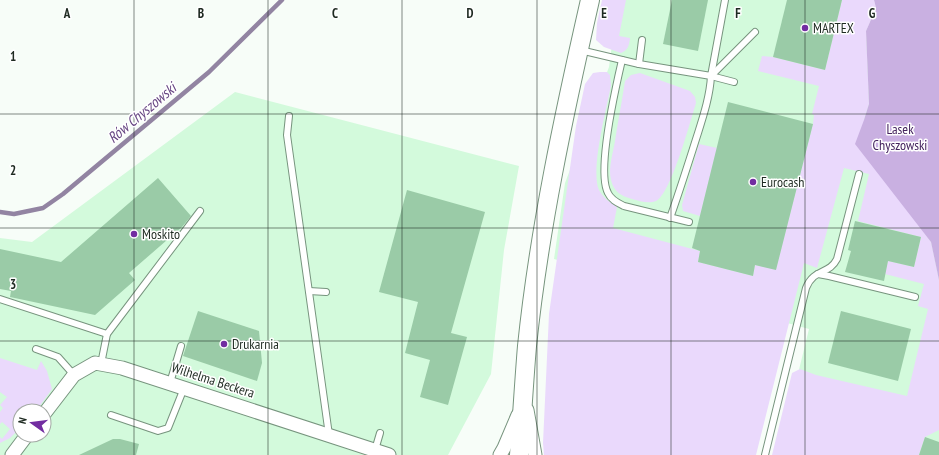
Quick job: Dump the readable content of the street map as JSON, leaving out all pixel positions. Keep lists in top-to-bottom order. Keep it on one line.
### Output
{"streets":{"street":["Wilhelma Beckera"]},"water":["Rów Chyszowski"],"parks":["Lasek Chyszowski"],"places":["MARTEX","Eurocash","Moskito","Drukarnia"],"north":"left","grid":{"columns":["A","B","C","D","E","F","G"],"rows":["1","2","3"]}}
